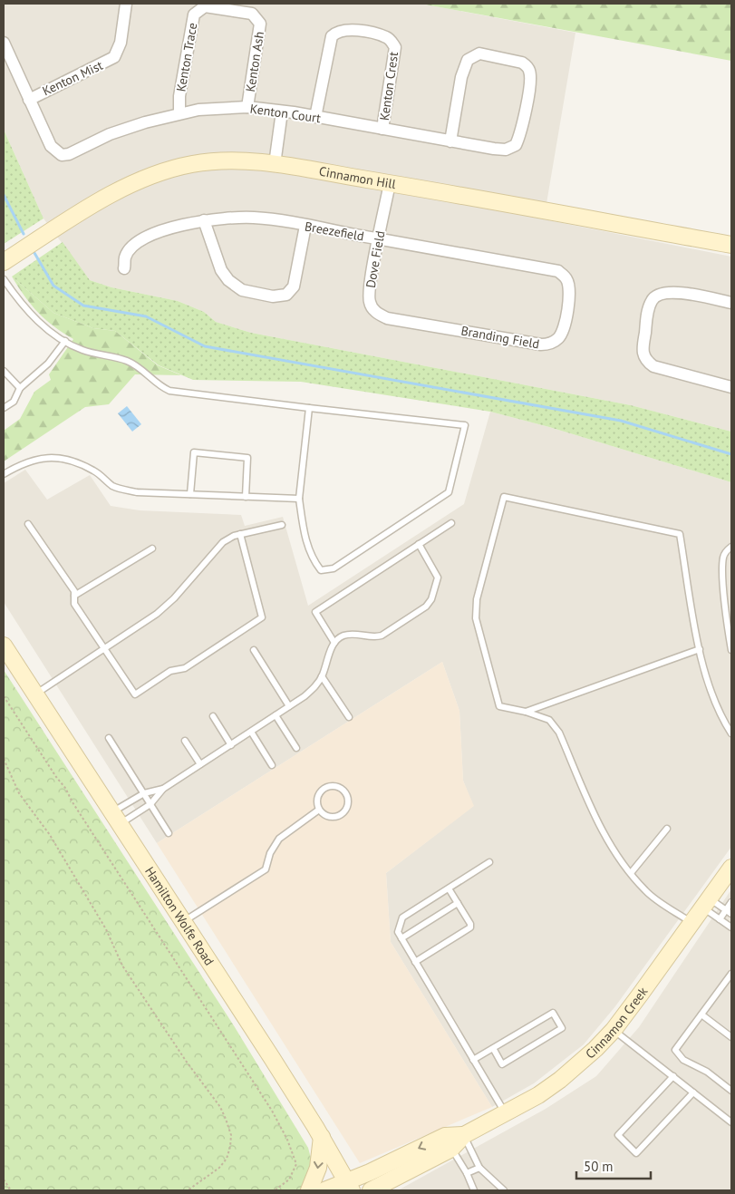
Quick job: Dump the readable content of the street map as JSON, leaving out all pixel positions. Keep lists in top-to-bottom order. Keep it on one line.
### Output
{"streets":{"street":["Kenton Trace","Kenton Ash","Kenton Mist","Kenton Crest","Kenton Court","Cinnamon Hill","Breezefield","Dove Field","Branding Field","Hamilton Wolfe Road","Cinnamon Creek"]},"crossings":[["Kenton Trace","Kenton Ash"],["Kenton Trace","Kenton Court"],["Kenton Ash","Kenton Court"],["Kenton Mist","Kenton Court"],["Kenton Crest","Kenton Court"],["Cinnamon Hill","Dove Field"],["Breezefield","Dove Field"],["Breezefield","Branding Field"],["Dove Field","Branding Field"],["Hamilton Wolfe Road","Cinnamon Creek"]],"scale_bar":"50 m"}
